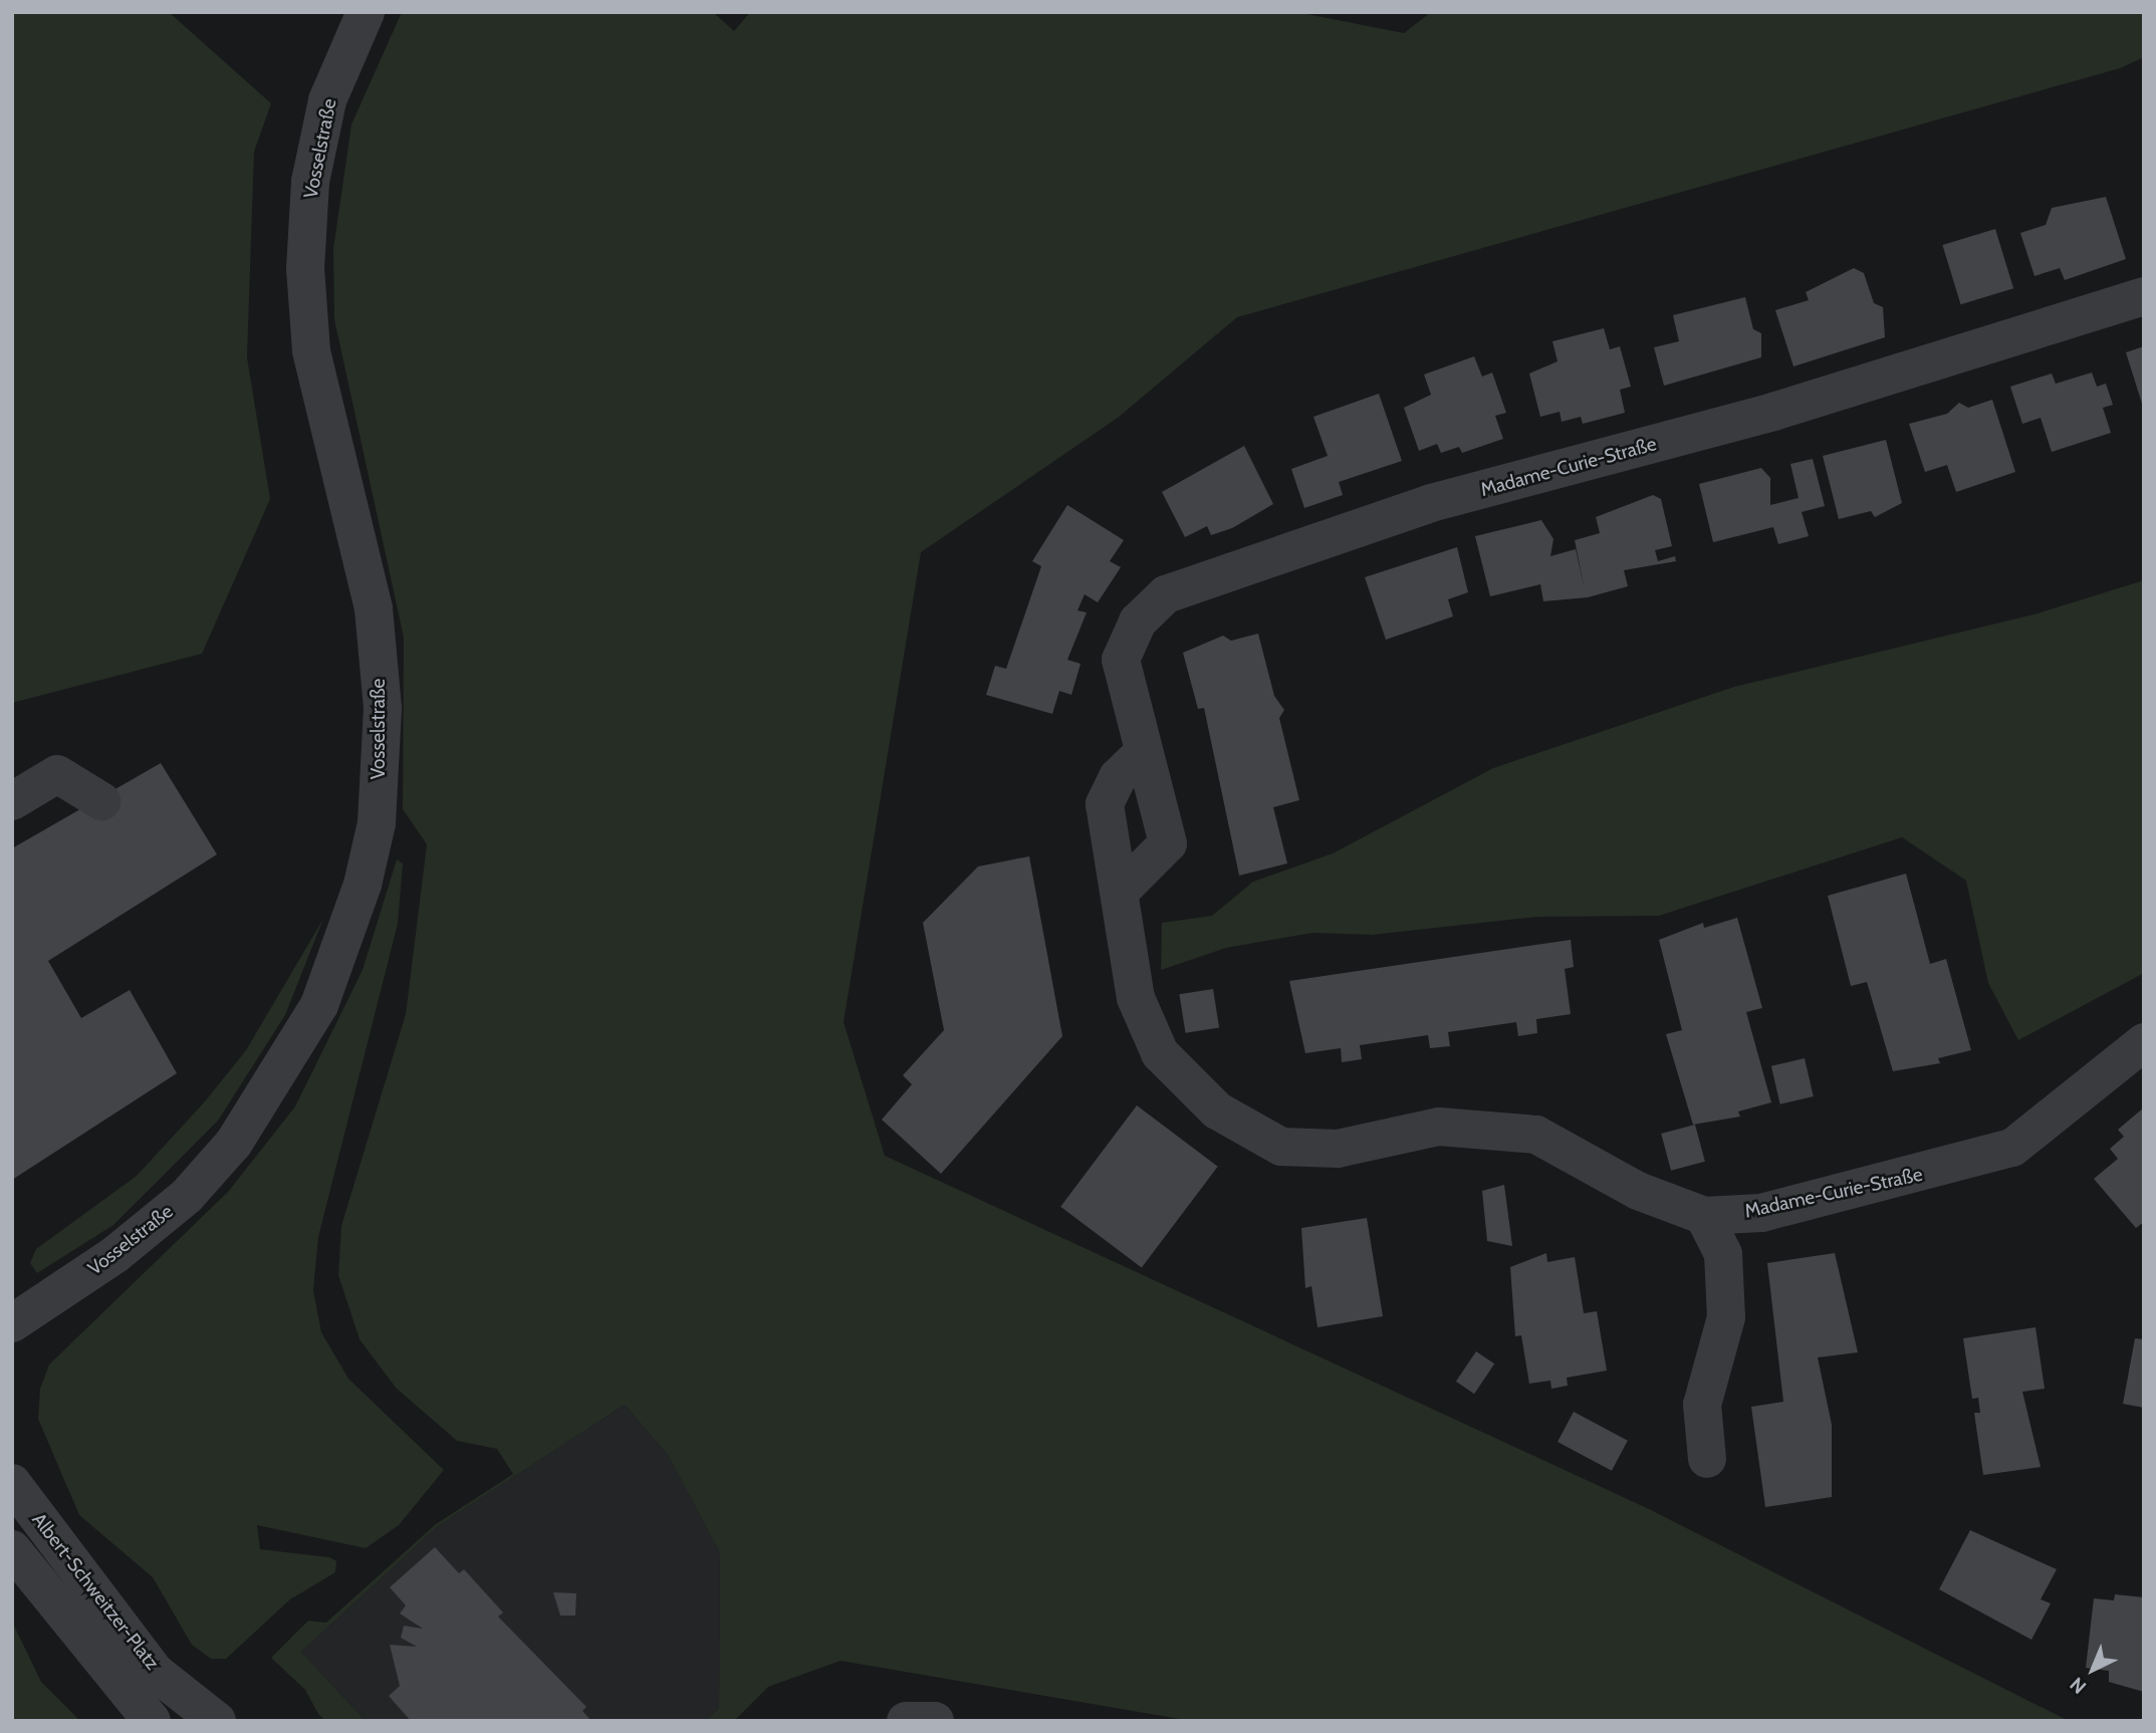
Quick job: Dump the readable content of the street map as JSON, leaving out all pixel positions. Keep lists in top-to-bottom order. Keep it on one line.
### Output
{"streets":{"street":["Vosselstraße","Madame-Curie-Straße","Albert-Schweitzer-Platz"]},"north":"bottom left"}
